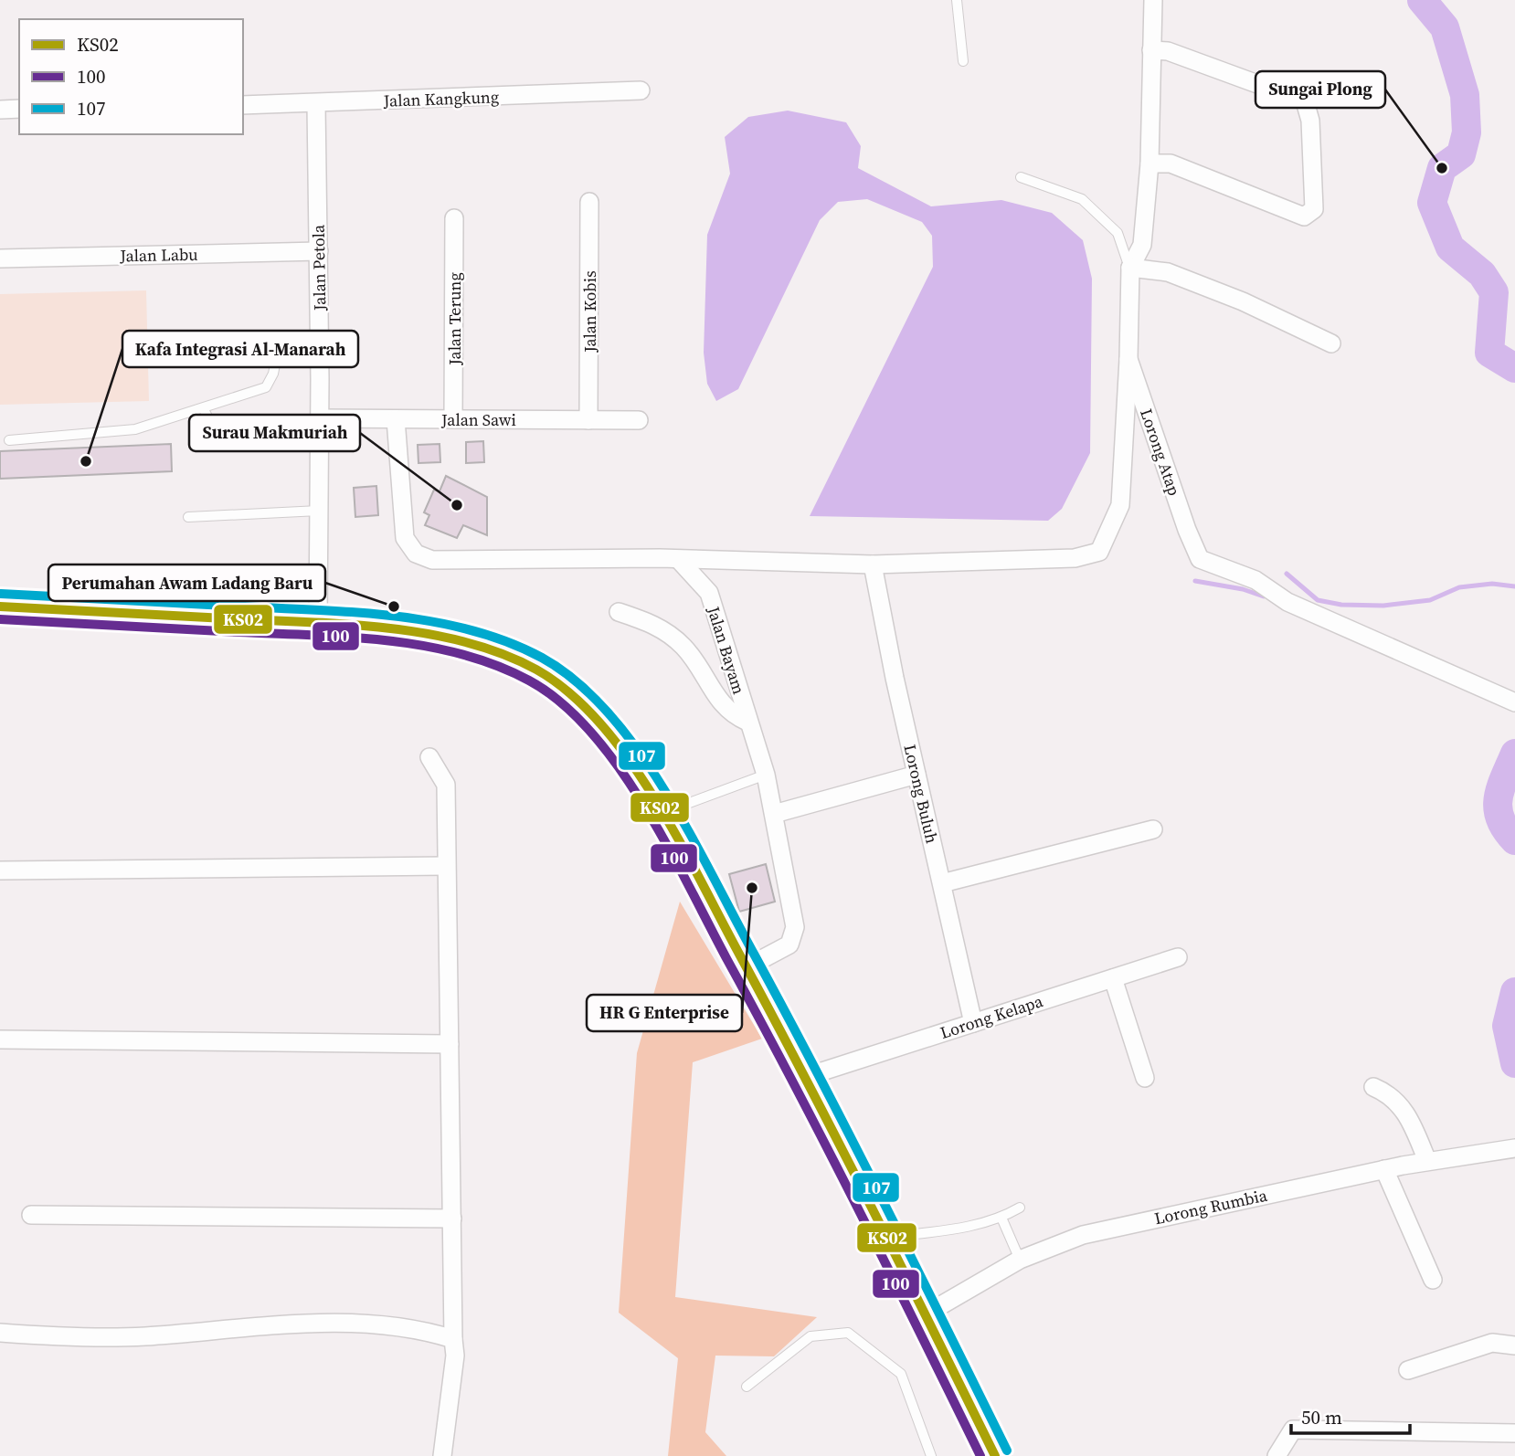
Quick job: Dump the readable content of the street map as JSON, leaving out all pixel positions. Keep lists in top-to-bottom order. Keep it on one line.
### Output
{"streets":{"street":["Jalan Kangkung","Jalan Labu","Jalan Petola","Jalan Kobis","Jalan Terung","Jalan Sawi","Lorong Atap","Jalan Bayam","Lorong Buluh","Lorong Kelapa","Lorong Rumbia"]},"crossings":[["Jalan Kangkung","Jalan Petola"],["Jalan Labu","Jalan Petola"],["Jalan Petola","Jalan Sawi"],["Jalan Kobis","Jalan Sawi"],["Jalan Terung","Jalan Sawi"],["Lorong Buluh","Lorong Kelapa"]],"places":["Sungai Plong","Kafa Integrasi Al-Manarah","Surau Makmuriah","Perumahan Awam Ladang Baru","HR G Enterprise"],"lines":["transit line 107","transit line KS02","transit line 100"],"legend":["KS02","100","107"],"scale_bar":"50 m"}
